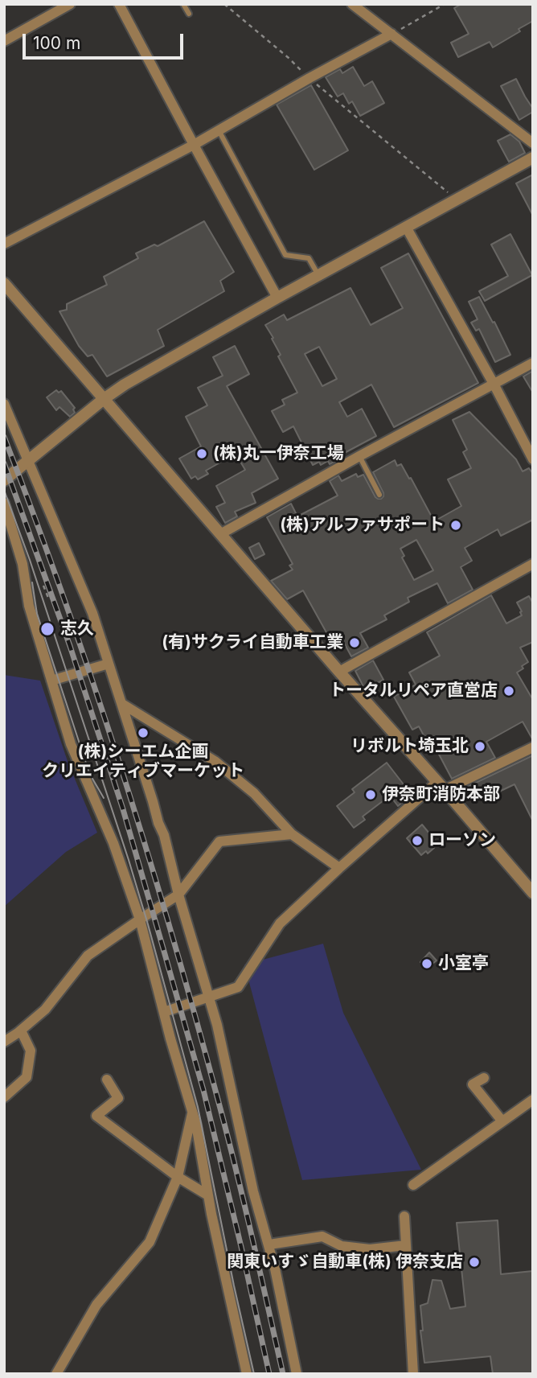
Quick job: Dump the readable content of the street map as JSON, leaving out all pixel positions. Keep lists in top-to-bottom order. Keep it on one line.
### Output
{"places":["(株)丸一伊奈工場","(株)アルファサポート","志久","(有)サクライ自動車工業","トータルリペア直営店","(株)シーエム企画 クリエイティブマーケット","リボルト埼玉北","伊奈町消防本部","ローソン","小室亭","関東いすゞ自動車(株) 伊奈支店"],"scale_bar":"100 m"}
